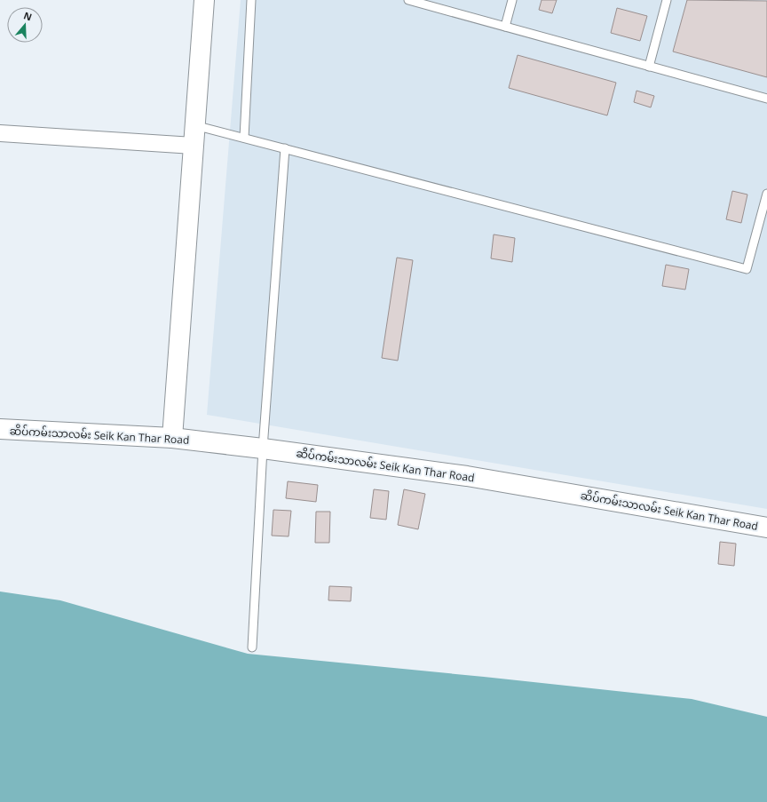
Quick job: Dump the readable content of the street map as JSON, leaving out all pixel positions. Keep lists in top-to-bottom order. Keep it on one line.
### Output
{"streets":{"street":["ဆိပ်ကမ်းသာလမ်း Seik Kan Thar Road"]},"north":"top"}
